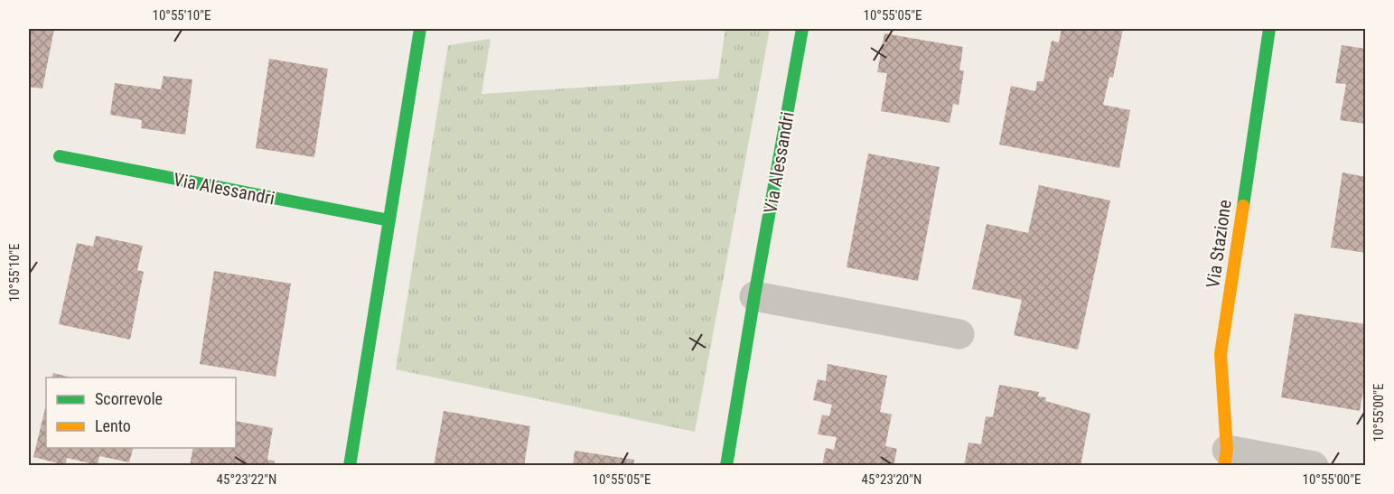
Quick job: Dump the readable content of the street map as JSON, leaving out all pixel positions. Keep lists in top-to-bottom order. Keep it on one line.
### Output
{"streets":{"street":["Via Alessandri","Via Stazione"]},"legend":["Scorrevole","Lento"],"coordinates":["10°55'10\"E","10°55'05\"E","10°55'00\"E","45°23'22\"N","45°23'20\"N"]}
